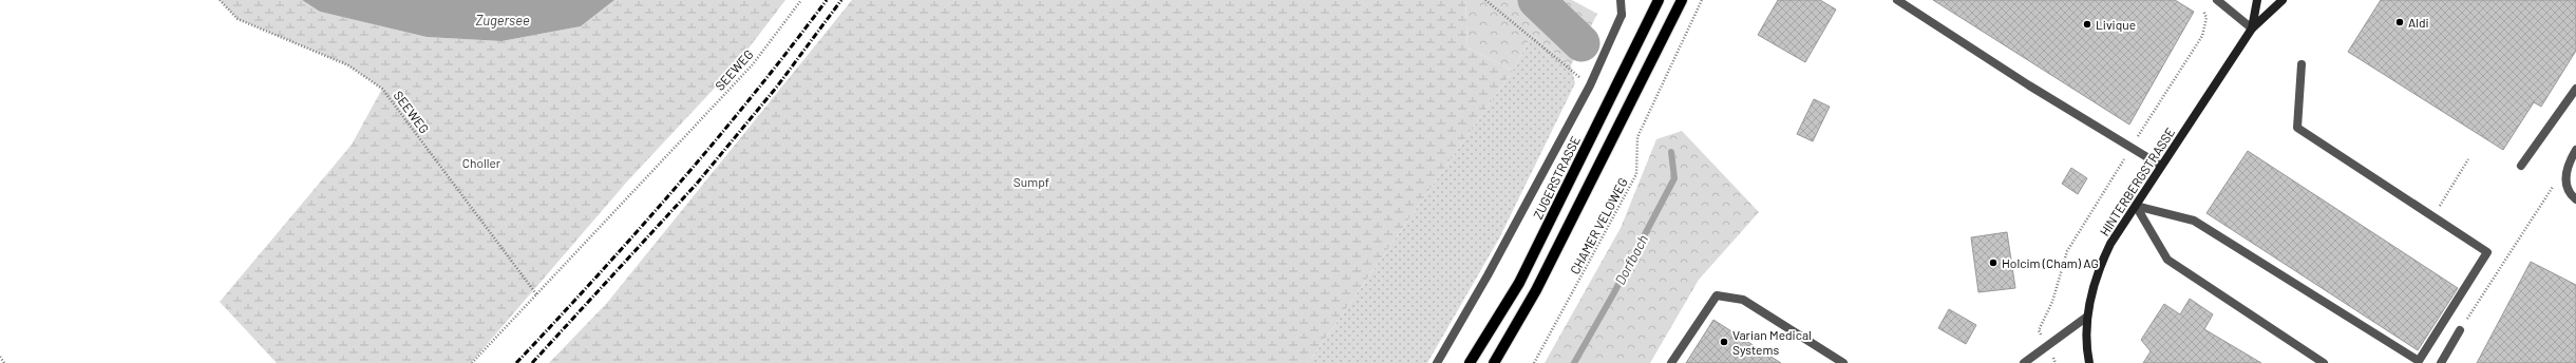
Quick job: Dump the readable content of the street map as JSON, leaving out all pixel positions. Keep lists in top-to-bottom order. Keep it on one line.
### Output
{"streets":{"main road":["ZUGERSTRASSE"],"street":["HINTERBERGSTRASSE"],"path":["SEEWEG","CHAMER VELOWEG"]},"water":["Zugersee","Dorfbach"],"parks":["Choller","Sumpf"],"places":["Aldi","Livique","Holcim (Cham) AG","Varian Medical Systems"]}
